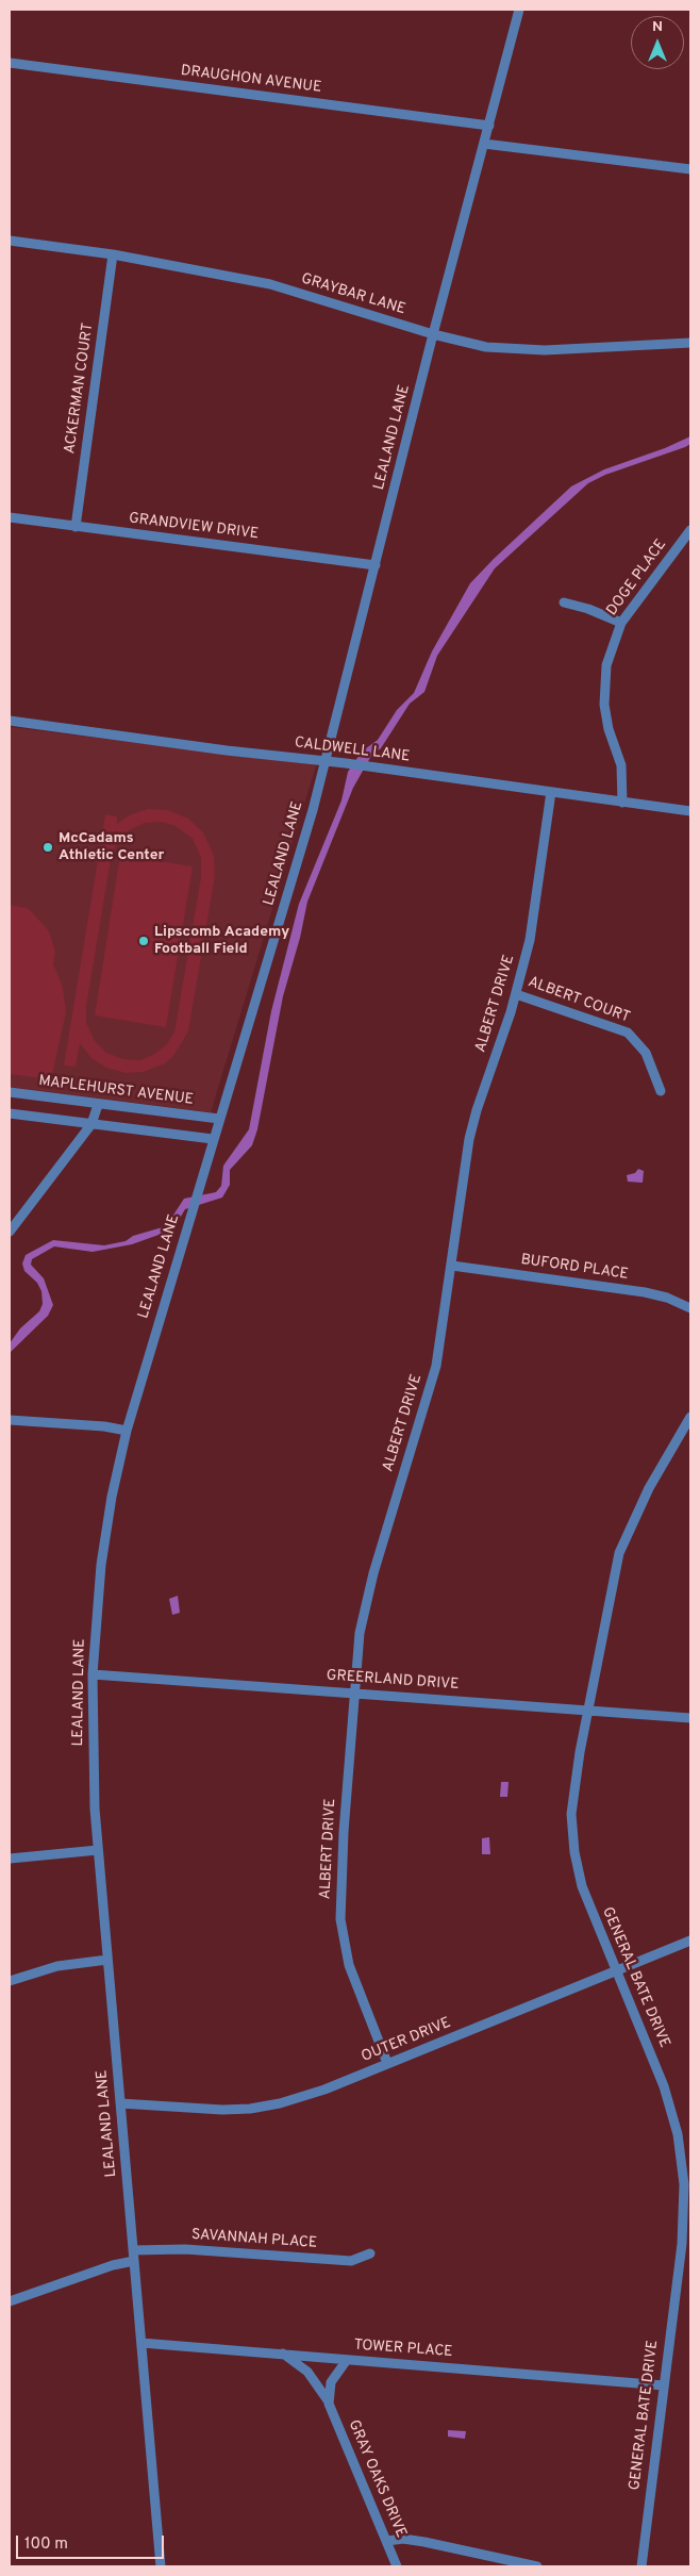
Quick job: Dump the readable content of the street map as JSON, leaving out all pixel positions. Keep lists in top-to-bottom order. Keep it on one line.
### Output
{"streets":{"street":["DRAUGHON AVENUE","GRAYBAR LANE","ACKERMAN COURT","LEALAND LANE","GRANDVIEW DRIVE","DOGE PLACE","CALDWELL LANE","ALBERT COURT","ALBERT DRIVE","MAPLEHURST AVENUE","BUFORD PLACE","GREERLAND DRIVE","GENERAL BATE DRIVE","OUTER DRIVE","SAVANNAH PLACE","TOWER PLACE","GRAY OAKS DRIVE"]},"crossings":[["DRAUGHON AVENUE","LEALAND LANE"],["GRAYBAR LANE","ACKERMAN COURT"],["GRAYBAR LANE","LEALAND LANE"],["ACKERMAN COURT","GRANDVIEW DRIVE"],["LEALAND LANE","GRANDVIEW DRIVE"],["LEALAND LANE","CALDWELL LANE"],["LEALAND LANE","MAPLEHURST AVENUE"],["LEALAND LANE","GREERLAND DRIVE"],["LEALAND LANE","OUTER DRIVE"],["LEALAND LANE","SAVANNAH PLACE"],["LEALAND LANE","TOWER PLACE"],["DOGE PLACE","CALDWELL LANE"],["CALDWELL LANE","ALBERT DRIVE"],["ALBERT COURT","ALBERT DRIVE"],["ALBERT DRIVE","BUFORD PLACE"],["ALBERT DRIVE","GREERLAND DRIVE"],["ALBERT DRIVE","OUTER DRIVE"],["GREERLAND DRIVE","GENERAL BATE DRIVE"],["GENERAL BATE DRIVE","OUTER DRIVE"],["GENERAL BATE DRIVE","TOWER PLACE"],["TOWER PLACE","GRAY OAKS DRIVE"]],"places":["McCadams Athletic Center","Lipscomb Academy Football Field"],"scale_bar":"100 m","north":"top"}
